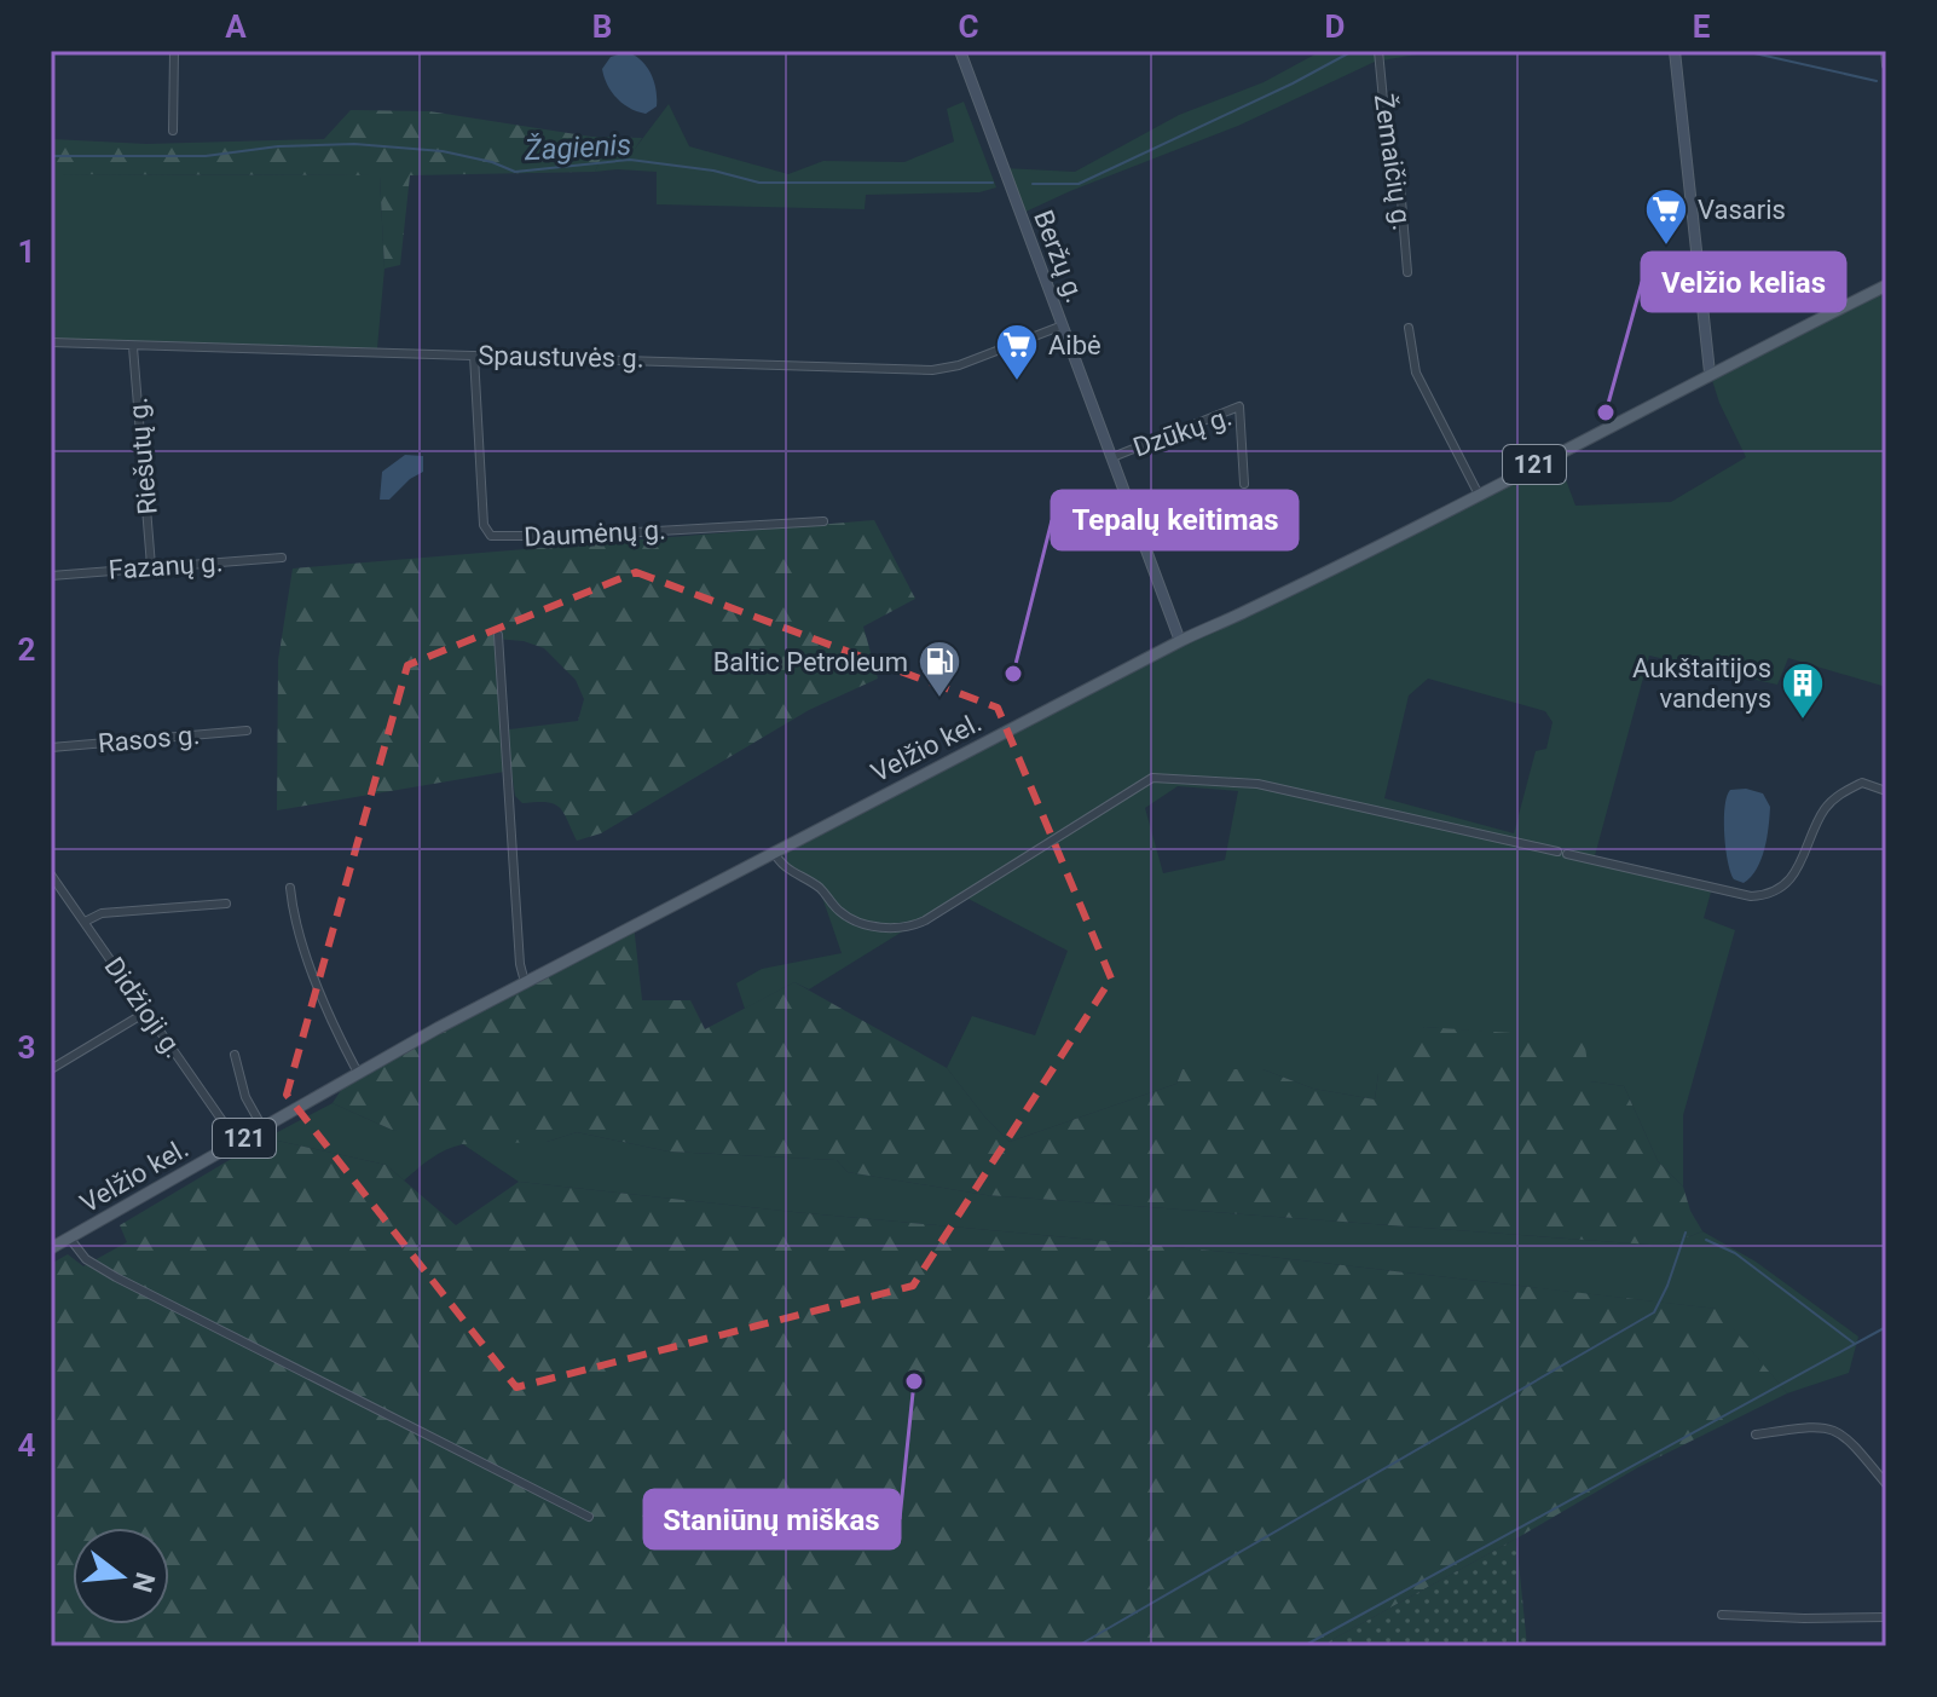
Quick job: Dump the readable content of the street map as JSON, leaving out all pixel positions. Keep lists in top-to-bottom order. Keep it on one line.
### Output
{"streets":{"main road":["Beržų g.","121","Velžio kel."],"street":["Žemaičių g.","Spaustuvės g.","Dzūkų g.","Riešutų g.","Daumėnų g.","Fazanų g.","Rasos g.","Didžioji g."]},"crossings":[["Beržų g.","Spaustuvės g."],["Beržų g.","Dzūkų g."],["Beržų g.","Velžio kel."],["Spaustuvės g.","Riešutų g."],["Spaustuvės g.","Daumėnų g."],["Riešutų g.","Fazanų g."],["Velžio kel.","Didžioji g."]],"water":["Žagienis"],"places":{"supermarket":["Vasaris","Aibė"],"other":["Velžio kelias","Tepalų keitimas","Staniūnų miškas"],"fuel station":["Baltic Petroleum"],"building":["Aukštaitijos vandenys"]},"north":"right","grid":{"columns":["A","B","C","D","E"],"rows":["1","2","3","4"]}}
